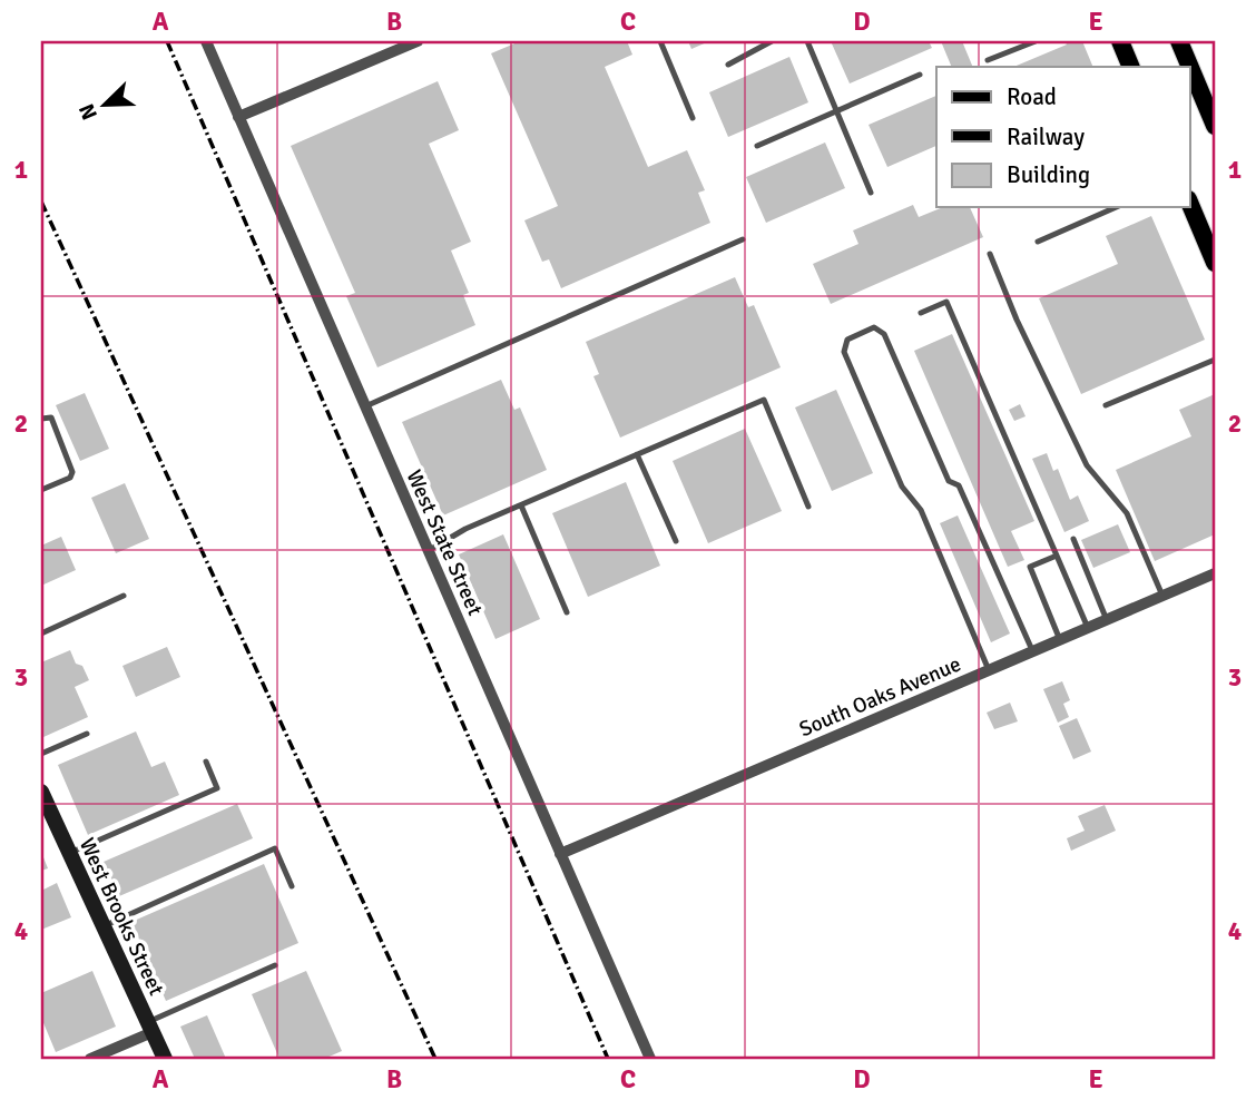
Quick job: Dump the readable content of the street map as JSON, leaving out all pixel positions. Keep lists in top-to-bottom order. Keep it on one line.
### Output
{"streets":{"street":["West State Street","South Oaks Avenue","West Brooks Street"]},"crossings":[["West State Street","South Oaks Avenue"]],"legend":["Road","Railway","Building"],"north":"bottom left","grid":{"columns":["A","B","C","D","E"],"rows":["1","2","3","4"]}}
